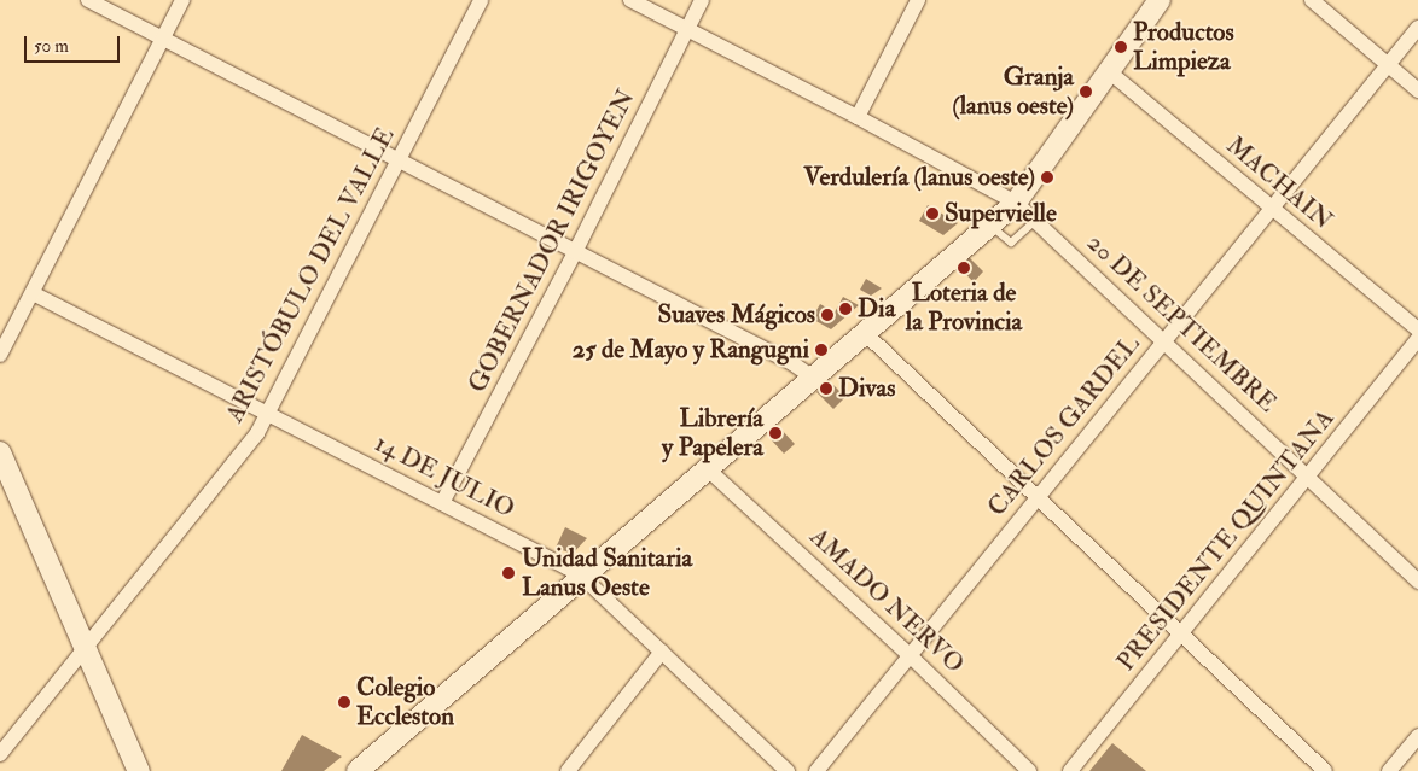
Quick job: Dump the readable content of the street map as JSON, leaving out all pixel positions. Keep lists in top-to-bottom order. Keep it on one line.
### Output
{"streets":{"street":["MACHAIN","GOBERNADOR IRIGOYEN","ARISTÓBULO DEL VALLE","20 DE SEPTIEMBRE","CARLOS GARDEL","14 DE JULIO","PRESIDENTE QUINTANA","AMADO NERVO"]},"crossings":[["MACHAIN","CARLOS GARDEL"],["GOBERNADOR IRIGOYEN","20 DE SEPTIEMBRE"],["GOBERNADOR IRIGOYEN","14 DE JULIO"],["ARISTÓBULO DEL VALLE","14 DE JULIO"],["20 DE SEPTIEMBRE","CARLOS GARDEL"],["20 DE SEPTIEMBRE","PRESIDENTE QUINTANA"],["CARLOS GARDEL","AMADO NERVO"]],"places":["Productos Limpieza","Granja (lanus oeste)","Verdulería (lanus oeste)","Supervielle","Loteria de la Provincia","Dia","Suaves Mágicos","25 de Mayo y Rangugni","Divas","Librería y Papelera","Unidad Sanitaria Lanus Oeste","Colegio Eccleston"],"scale_bar":"50 m"}
